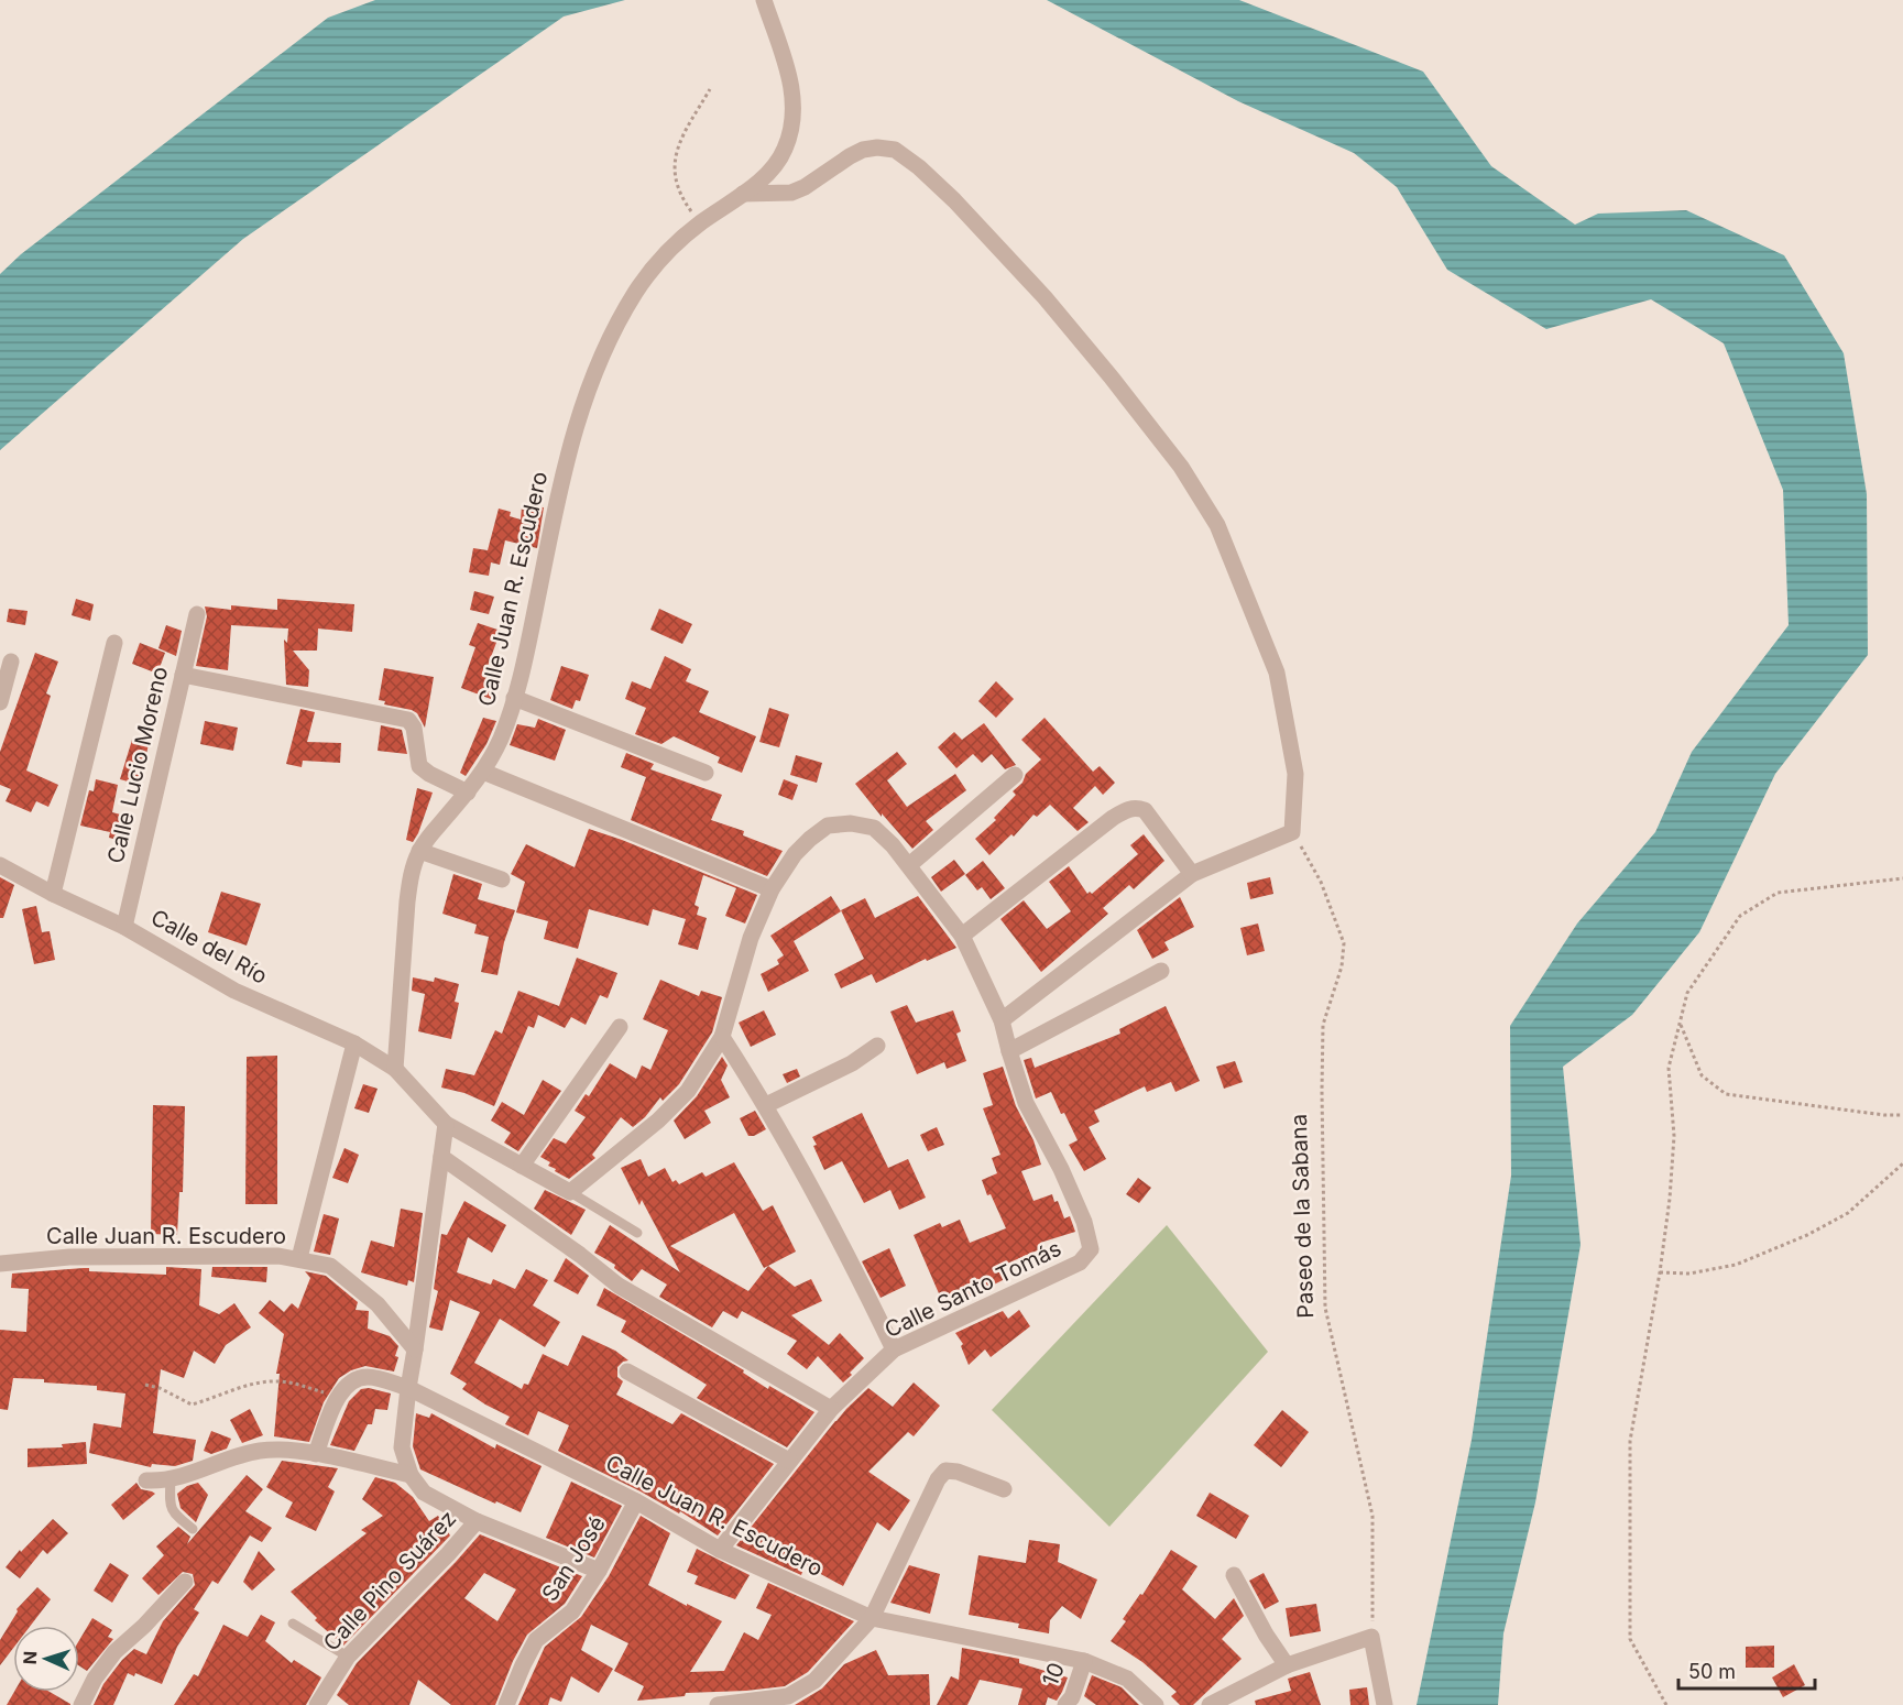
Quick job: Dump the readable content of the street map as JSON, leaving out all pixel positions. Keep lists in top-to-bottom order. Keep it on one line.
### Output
{"streets":{"street":["Calle Juan R. Escudero","Calle Lucio Moreno","Calle del Río","Calle Santo Tomás","San José","Calle Pino Suárez","10"],"path":["Paseo de la Sabana"]},"crossings":[["Calle Juan R. Escudero","Calle del Río"],["Calle Juan R. Escudero","Calle Santo Tomás"],["Calle Juan R. Escudero","San José"],["Calle Juan R. Escudero","10"],["Calle Lucio Moreno","Calle del Río"]],"scale_bar":"50 m","north":"left"}
